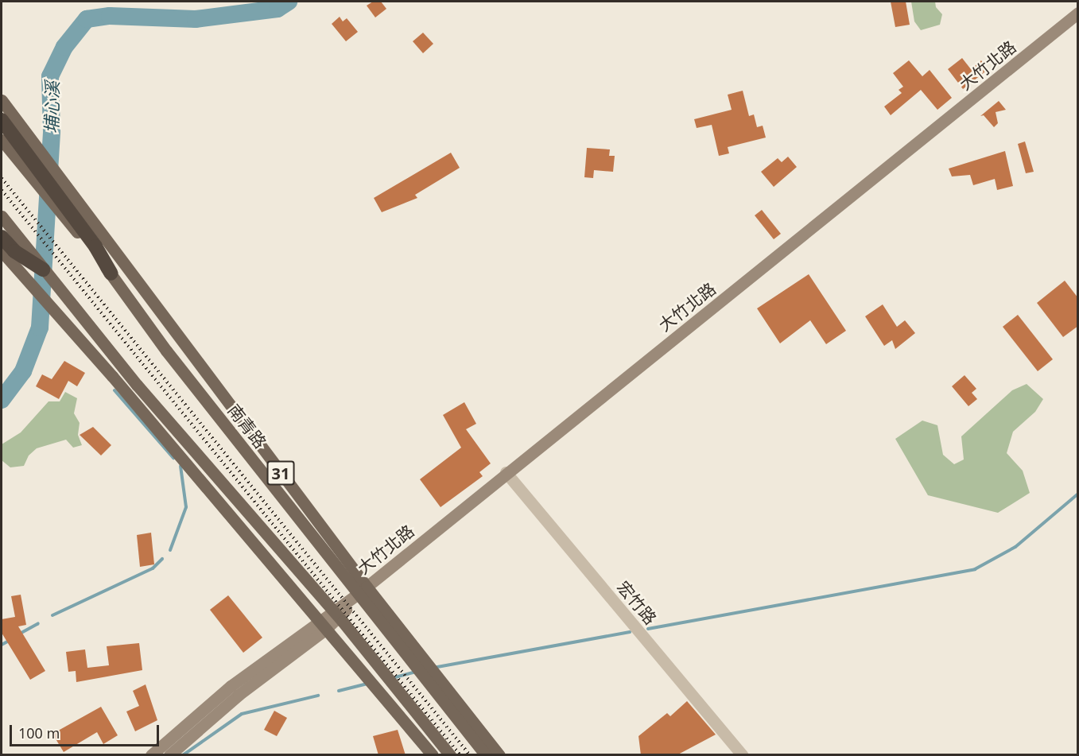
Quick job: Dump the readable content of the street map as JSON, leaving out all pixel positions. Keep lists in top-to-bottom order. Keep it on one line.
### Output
{"streets":{"main road":["南青路","31"],"street":["大竹北路","宏竹路"]},"crossings":[["大竹北路","南青路"],["大竹北路","31"],["大竹北路","宏竹路"],["南青路","31"]],"water":["埔心溪"],"scale_bar":"100 m"}
